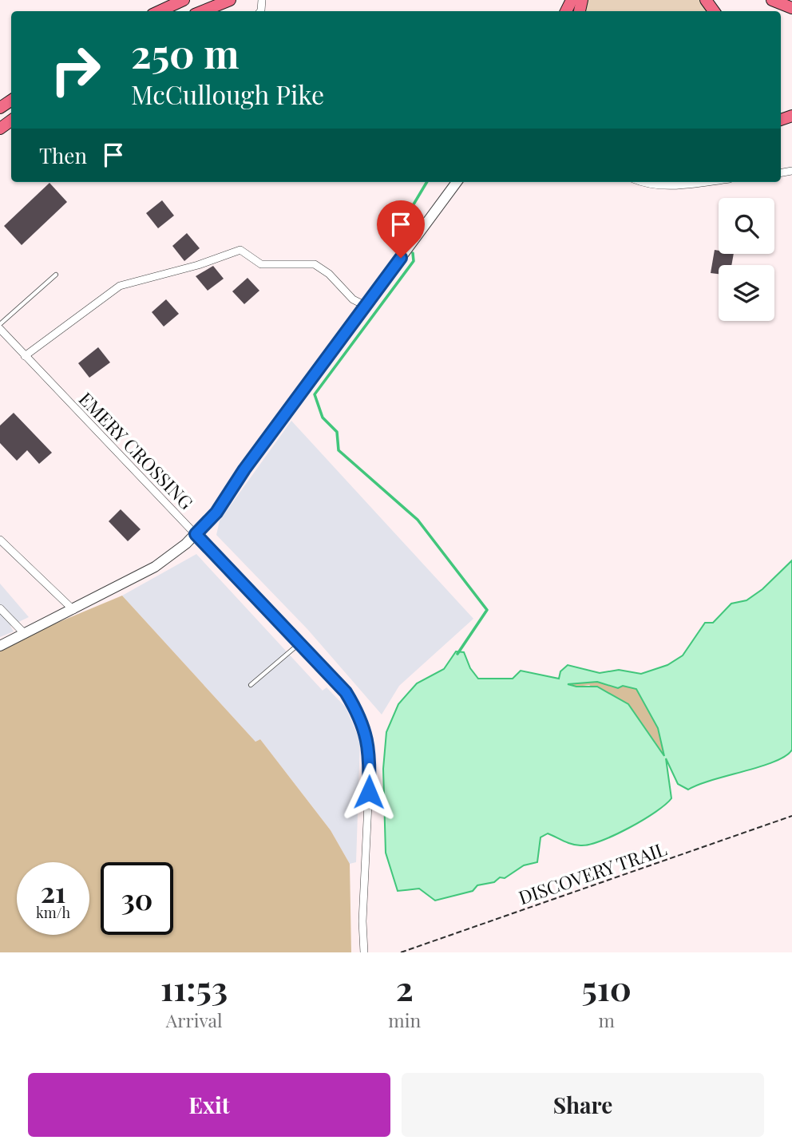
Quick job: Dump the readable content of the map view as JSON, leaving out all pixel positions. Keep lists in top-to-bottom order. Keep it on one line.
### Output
{"streets":{"street":["EMERY CROSSING"],"path":["DISCOVERY TRAIL"]},"page":{"turn":["250 m","McCullough Pike"],"then":"Then","speed":"21 km/h","limit":"30","eta":["11:53","Arrival","2","min","510","m"],"buttons":["Exit","Share"]}}
